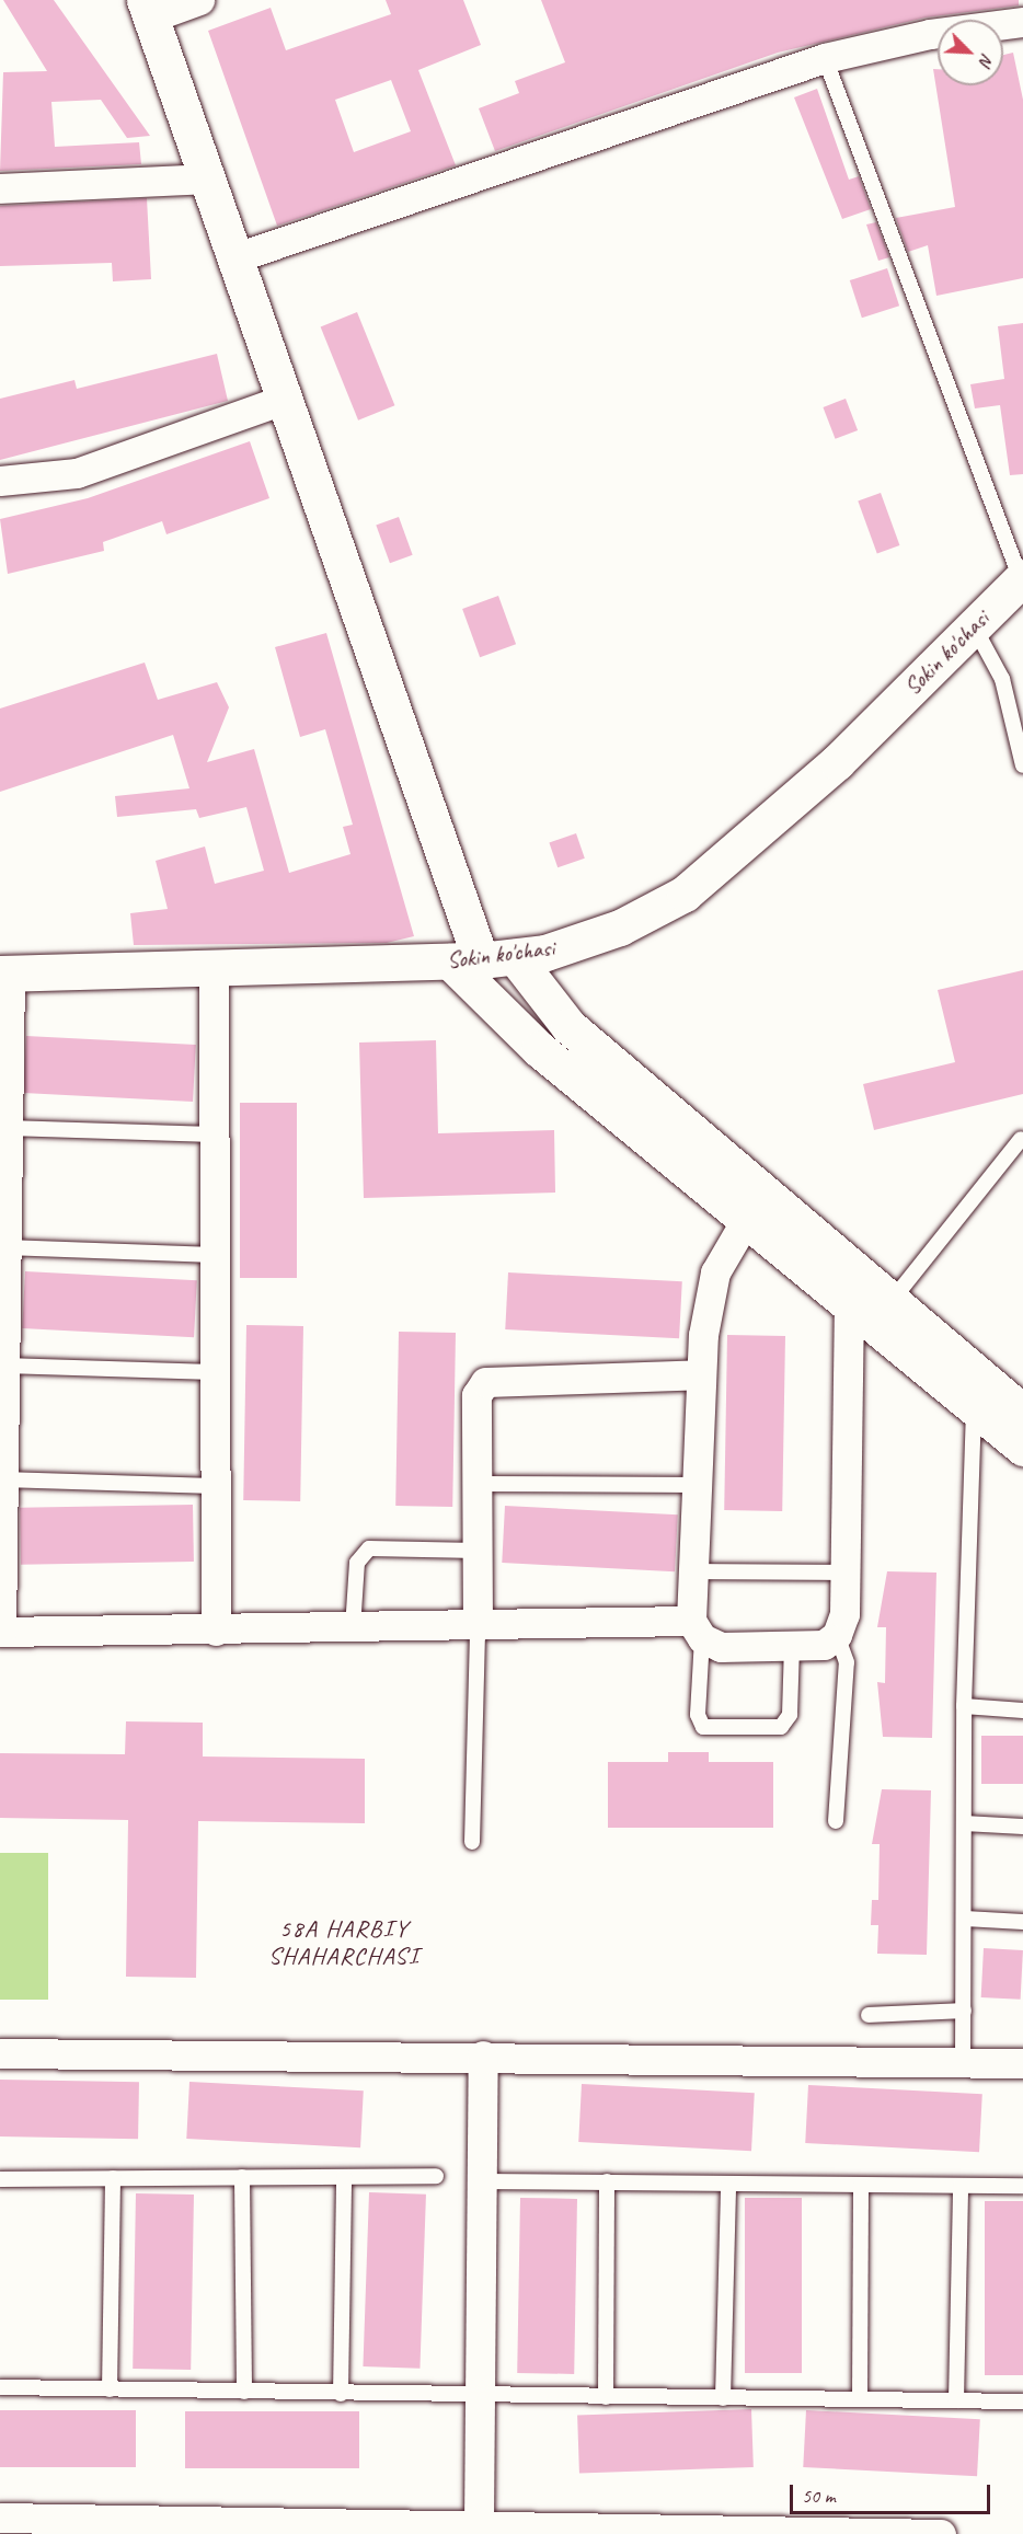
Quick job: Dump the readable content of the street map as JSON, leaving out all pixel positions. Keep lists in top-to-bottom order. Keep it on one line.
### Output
{"streets":{"street":["Sokin ko'chasi"]},"districts":["58A HARBIY SHAHARCHASI"],"scale_bar":"50 m","north":"bottom right"}
